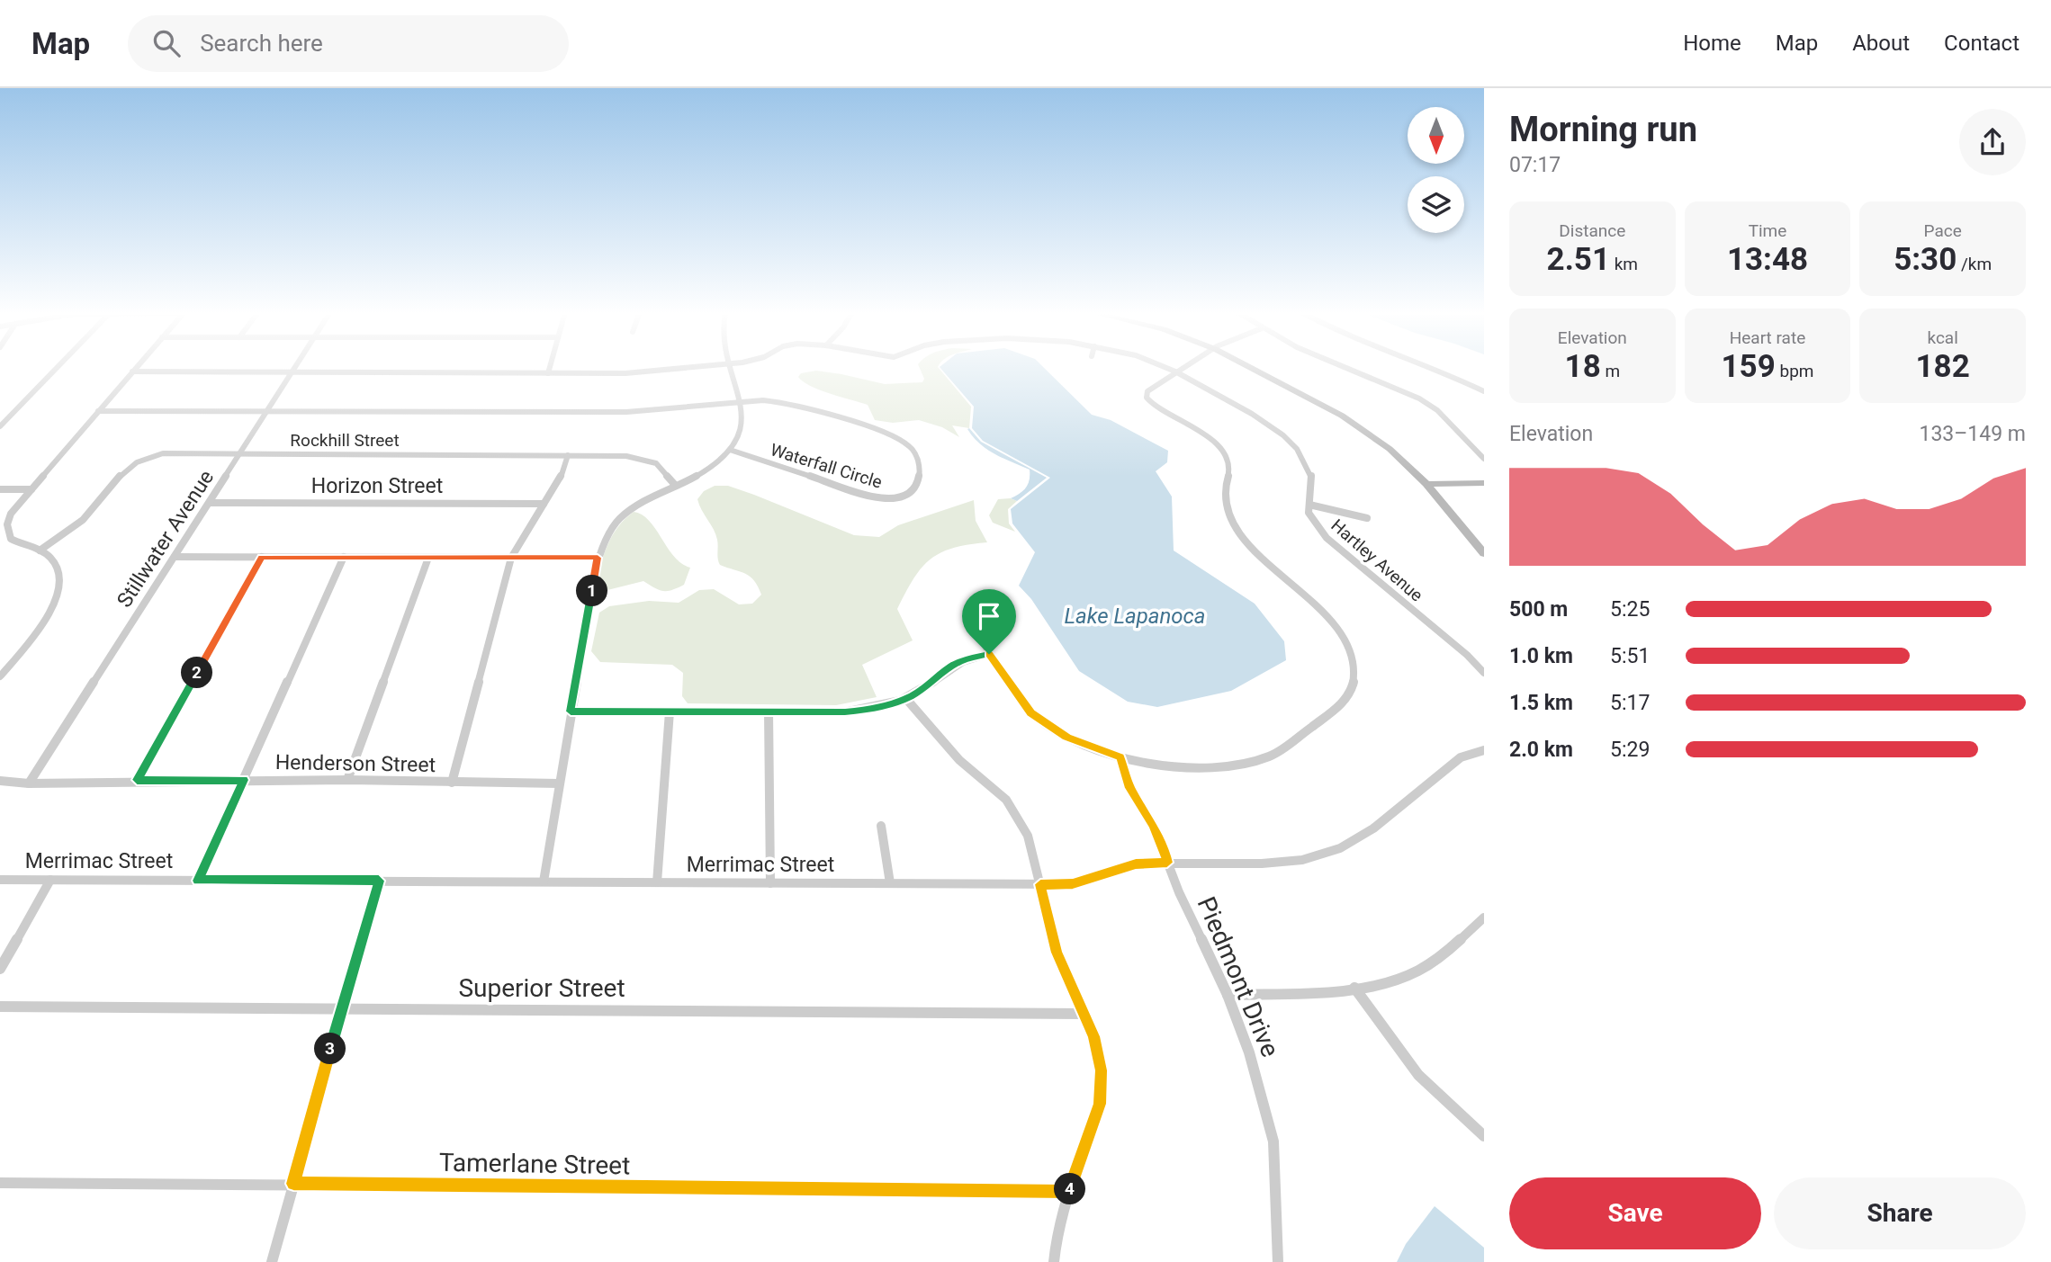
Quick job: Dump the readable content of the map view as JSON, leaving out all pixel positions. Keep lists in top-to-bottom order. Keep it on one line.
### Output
{"streets":{"street":["Rockhill Street","Waterfall Circle","Horizon Street","Stillwater Avenue","Hartley Avenue","Henderson Street","Merrimac Street","Piedmont Drive","Superior Street","Tamerlane Street"]},"crossings":[["Rockhill Street","Stillwater Avenue"],["Horizon Street","Stillwater Avenue"],["Stillwater Avenue","Hartley Avenue"],["Stillwater Avenue","Henderson Street"],["Merrimac Street","Piedmont Drive"]],"water":["Lake Lapanoca"],"north":"bottom","page":{"header":"Map","search":"Search here","nav":["Home","Map","About","Contact"],"heading":["Morning run","07:17"],"stats":[["Distance","2.51 km"],["Time","13:48"],["Pace","5:30 /km"],["Elevation","18 m"],["Heart rate","159 bpm"],["kcal","182"]],"chart":["Elevation","133–149 m"],"pins":["1","2","3","4"],"list":[{"name":"500 m","note":"5:25"},{"name":"1.0 km","note":"5:51"},{"name":"1.5 km","note":"5:17"},{"name":"2.0 km","note":"5:29"}],"buttons":["Save","Share"]}}
